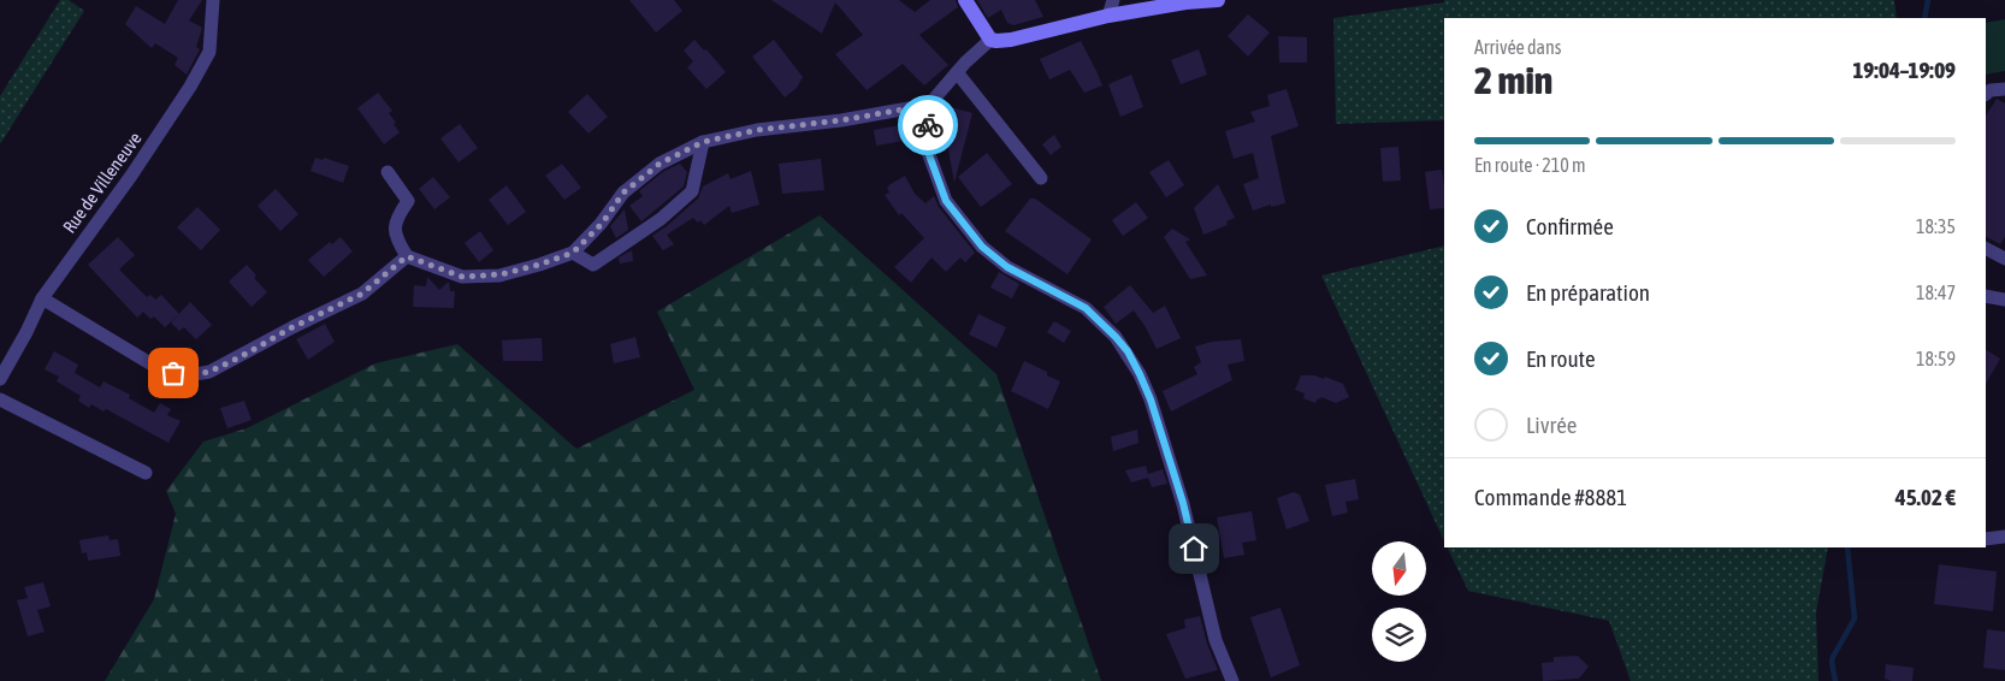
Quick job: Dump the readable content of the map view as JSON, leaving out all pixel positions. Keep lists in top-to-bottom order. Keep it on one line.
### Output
{"streets":{"street":["Rue de Villeneuve"]},"north":"bottom","page":{"heading":["2 min","Arrivée dans","19:04–19:09"],"panel":["Commande #8881","45.02 €"],"bar":"En route · 210 m","list":[["Confirmée","18:35"],["En préparation","18:47"],["En route","18:59"],"Livrée"]}}
